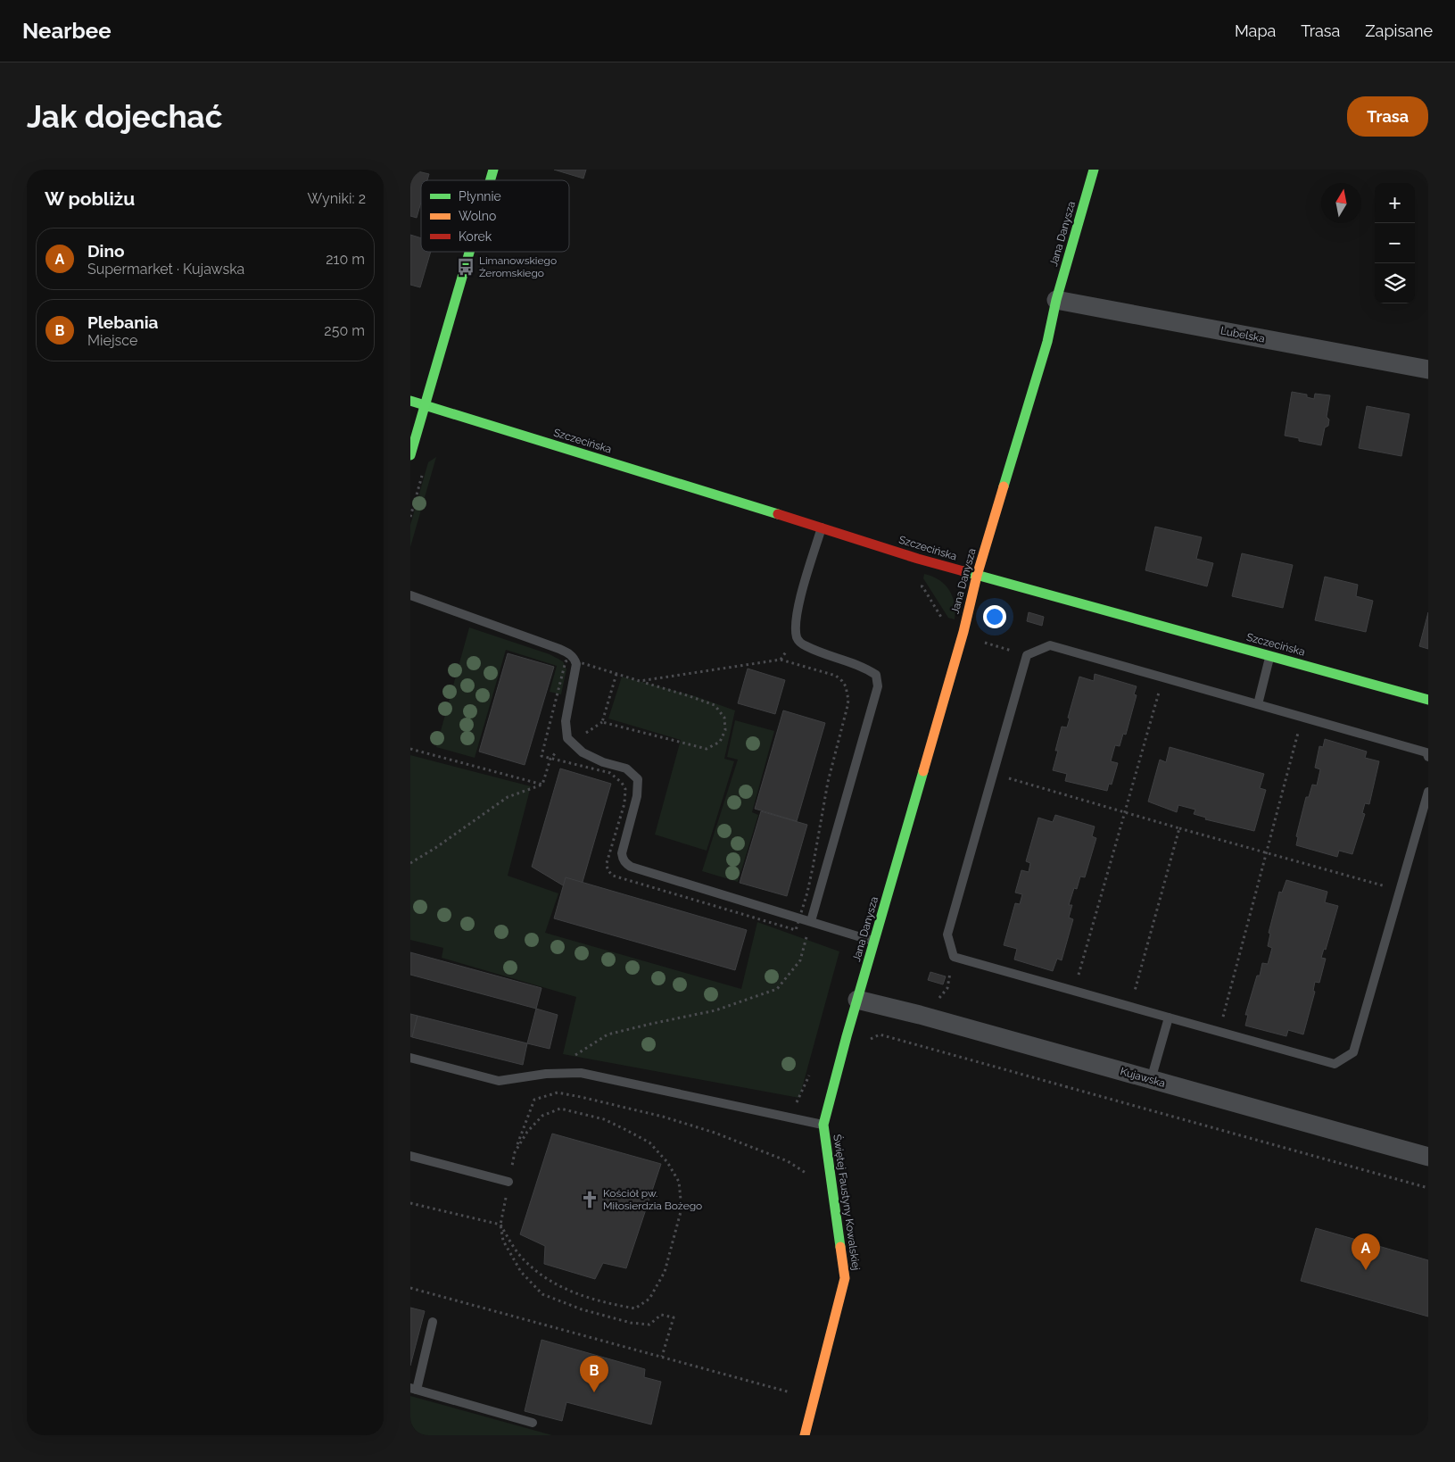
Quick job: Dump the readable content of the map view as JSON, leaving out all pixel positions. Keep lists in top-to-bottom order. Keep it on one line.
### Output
{"streets":{"street":["Jana Danysza","Lubelska","Szczecińska","Kujawska","Świętej Faustyny Kowalskiej"]},"crossings":[["Jana Danysza","Lubelska"],["Jana Danysza","Szczecińska"],["Jana Danysza","Kujawska"],["Jana Danysza","Świętej Faustyny Kowalskiej"],["Kujawska","Świętej Faustyny Kowalskiej"]],"places":{"bus stop":["Limanowskiego Żeromskiego"],"church":["Kościół pw. Miłosierdzia Bożego"]},"legend":["Płynnie","Wolno","Korek"],"north":"top","page":{"header":"Nearbee","nav":["Mapa","Trasa","Zapisane"],"buttons":"Trasa","title":"Jak dojechać","heading":["W pobliżu","Wyniki: 2"],"map_buttons":["+","−"],"list":[{"mark":"A","name":"Dino","note":"Supermarket · Kujawska","value":"210 m"},{"mark":"B","name":"Plebania","note":"Miejsce","value":"250 m"}],"pins":["A","B"]}}
